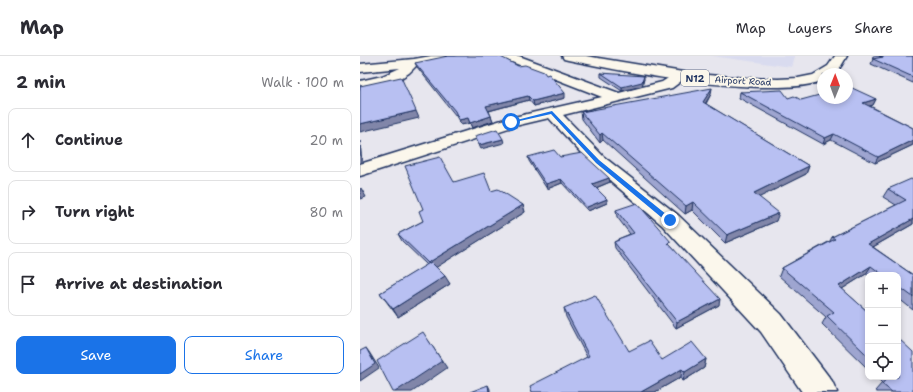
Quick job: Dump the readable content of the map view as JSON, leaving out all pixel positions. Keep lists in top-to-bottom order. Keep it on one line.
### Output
{"streets":{"main road":["N12","Airport Road"]},"north":"top","page":{"header":"Map","nav":["Map","Layers","Share"],"heading":["2 min","Walk · 100 m"],"list":[["Continue","20 m"],["Turn right","80 m"],"Arrive at destination"],"map_buttons":["+","−"],"buttons":["Save","Share"]}}
